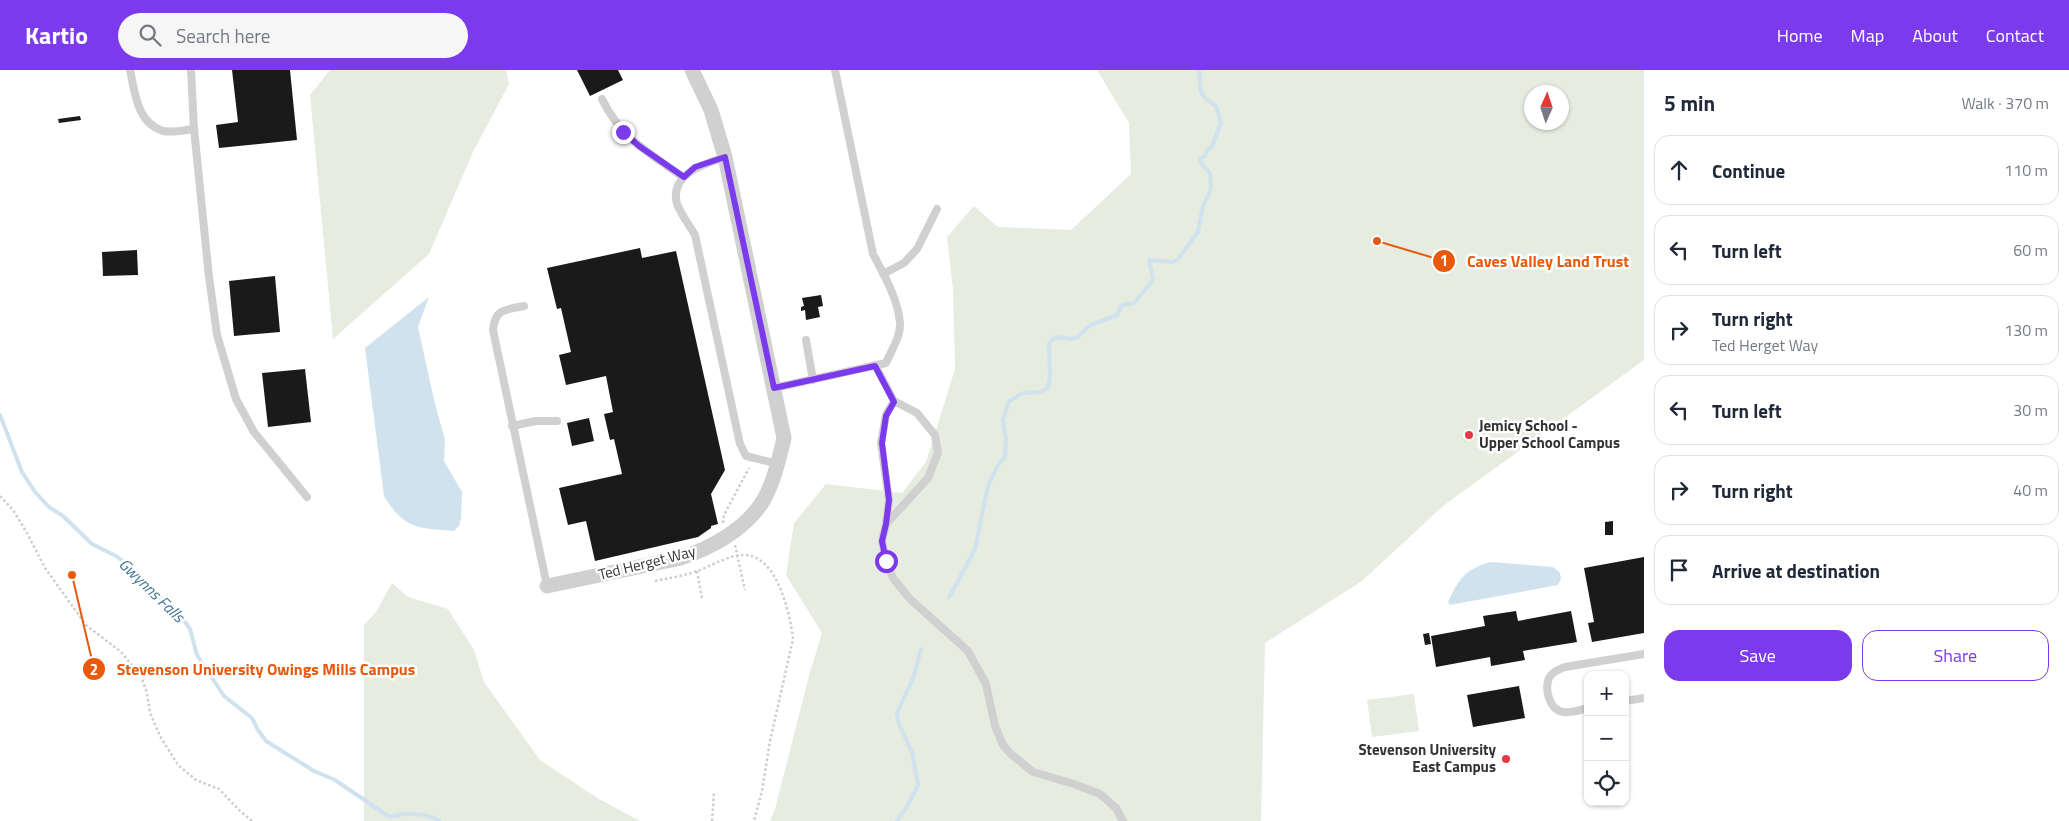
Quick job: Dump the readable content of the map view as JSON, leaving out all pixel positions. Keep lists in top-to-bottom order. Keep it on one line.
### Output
{"streets":{"street":["Ted Herget Way"]},"water":["Gwynns Falls"],"places":["Caves Valley Land Trust","Jemicy School - Upper School Campus","Stevenson University Owings Mills Campus","Stevenson University East Campus"],"north":"top","page":{"header":"Kartio","search":"Search here","nav":["Home","Map","About","Contact"],"heading":["5 min","Walk · 370 m"],"list":[["Continue","110 m"],["Turn left","60 m"],["Turn right","Ted Herget Way","130 m"],["Turn left","30 m"],["Turn right","40 m"],"Arrive at destination"],"buttons":["Save","Share"],"map_buttons":["+","−"]}}
